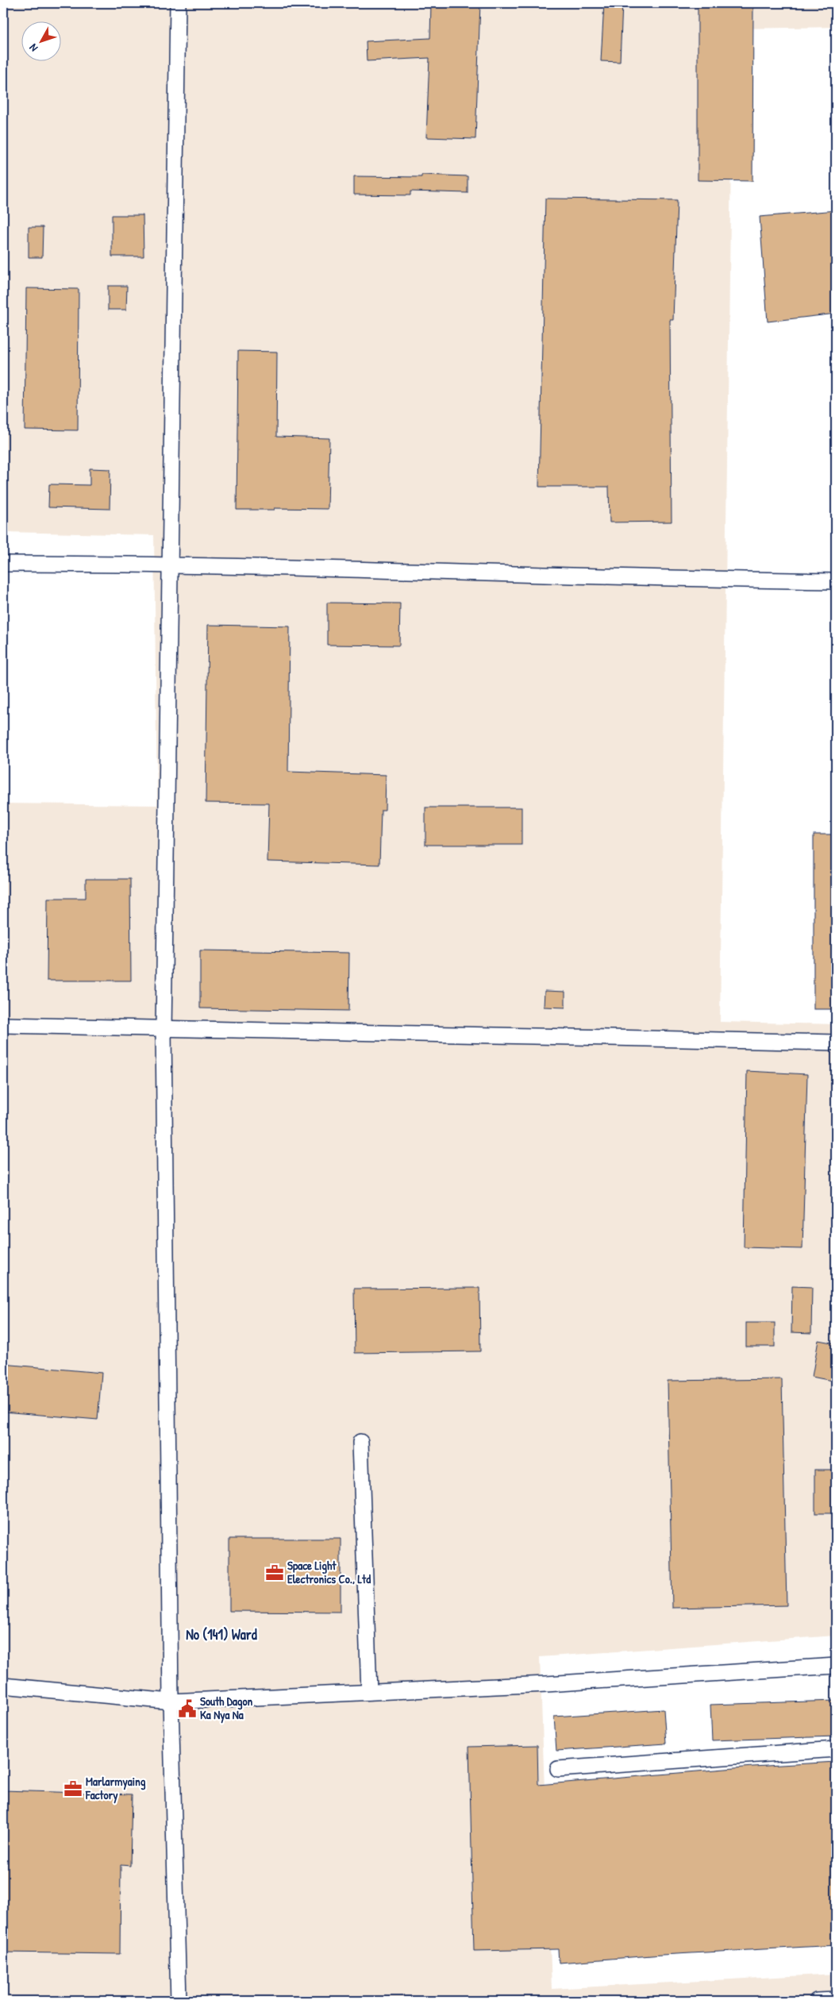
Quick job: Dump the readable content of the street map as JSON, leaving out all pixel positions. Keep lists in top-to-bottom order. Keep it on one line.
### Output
{"districts":["No (141) Ward"],"places":{"office":["Space Light Electronics Co., Ltd","Marlarmyaing Factory"],"public building":["South Dagon Ka Nya Na"]},"north":"bottom left"}
